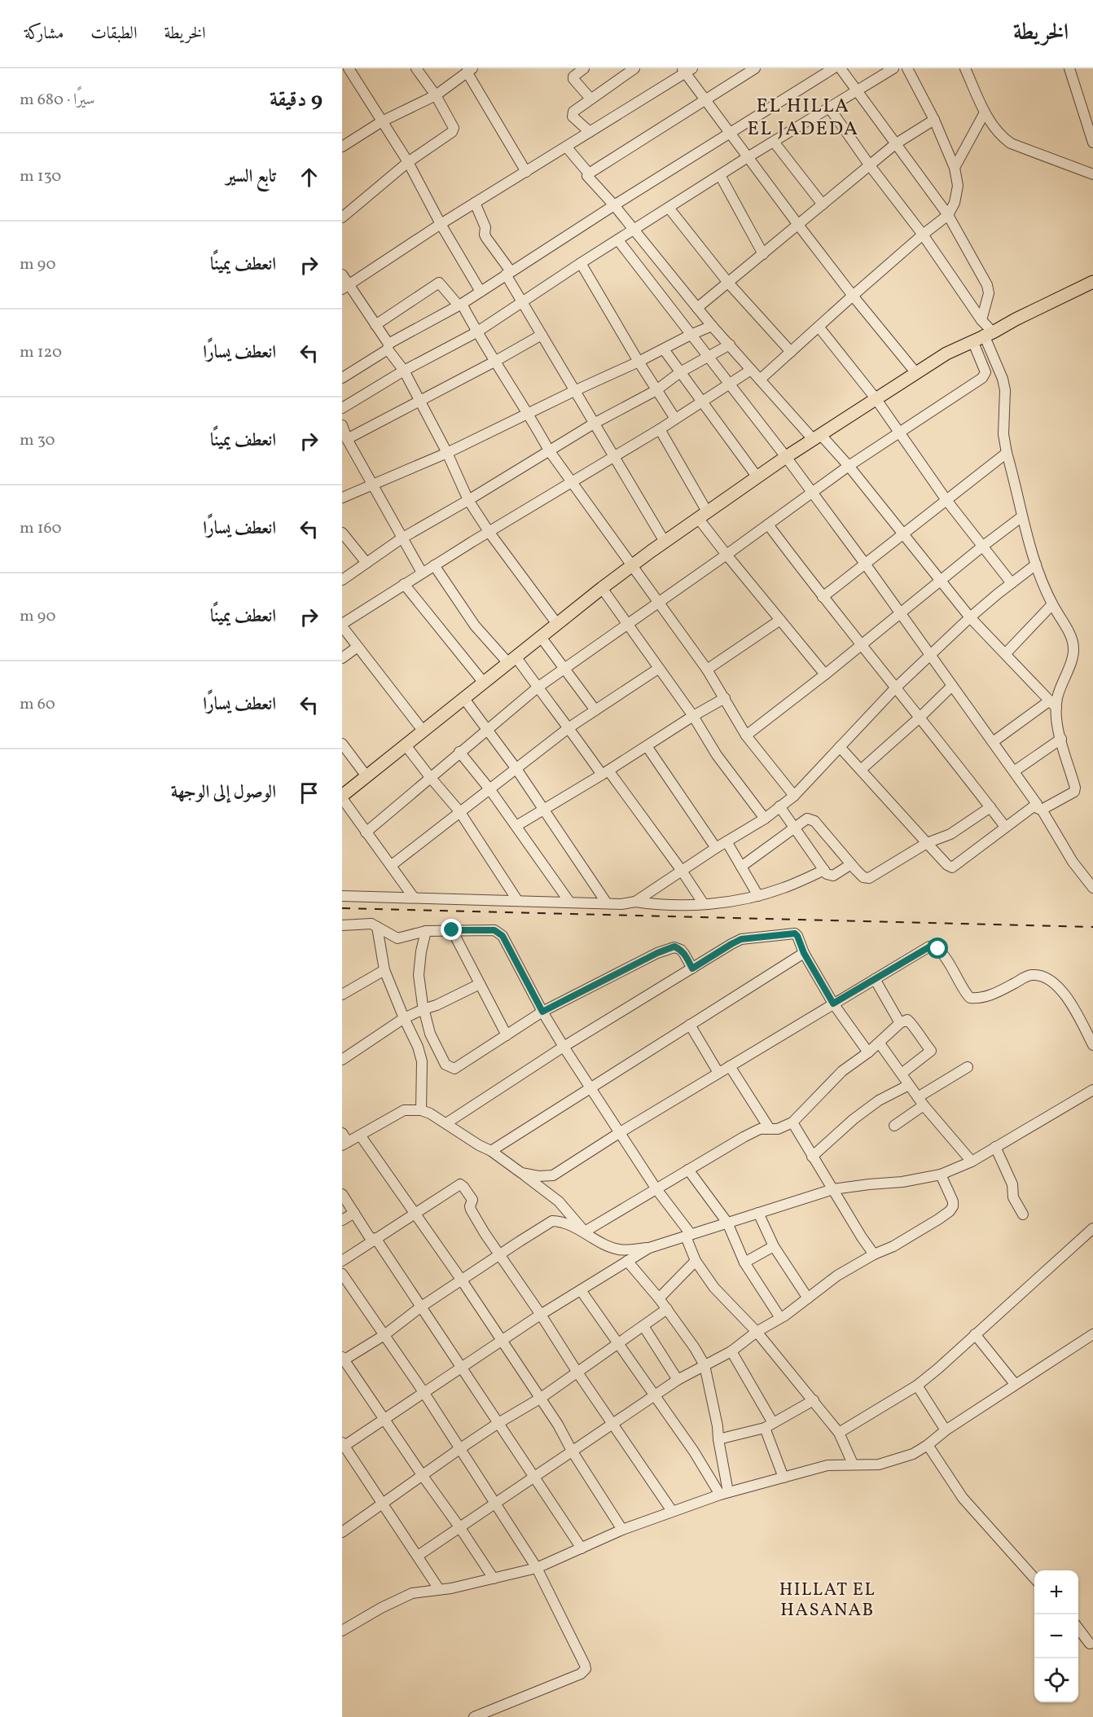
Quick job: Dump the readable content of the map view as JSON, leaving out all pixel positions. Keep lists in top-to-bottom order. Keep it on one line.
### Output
{"districts":["EL HILLA EL JADEDA","HILLAT EL HASANAB"],"page":{"header":"الخريطة","nav":["الخريطة","الطبقات","مشاركة"],"heading":["9 دقيقة","سيرًا · 680 m"],"list":[["تابع السير","130 m"],["انعطف يمينًا","90 m"],["انعطف يسارًا","120 m"],["انعطف يمينًا","30 m"],["انعطف يسارًا","160 m"],["انعطف يمينًا","90 m"],["انعطف يسارًا","60 m"],"الوصول إلى الوجهة"],"map_buttons":["+","−"]}}
